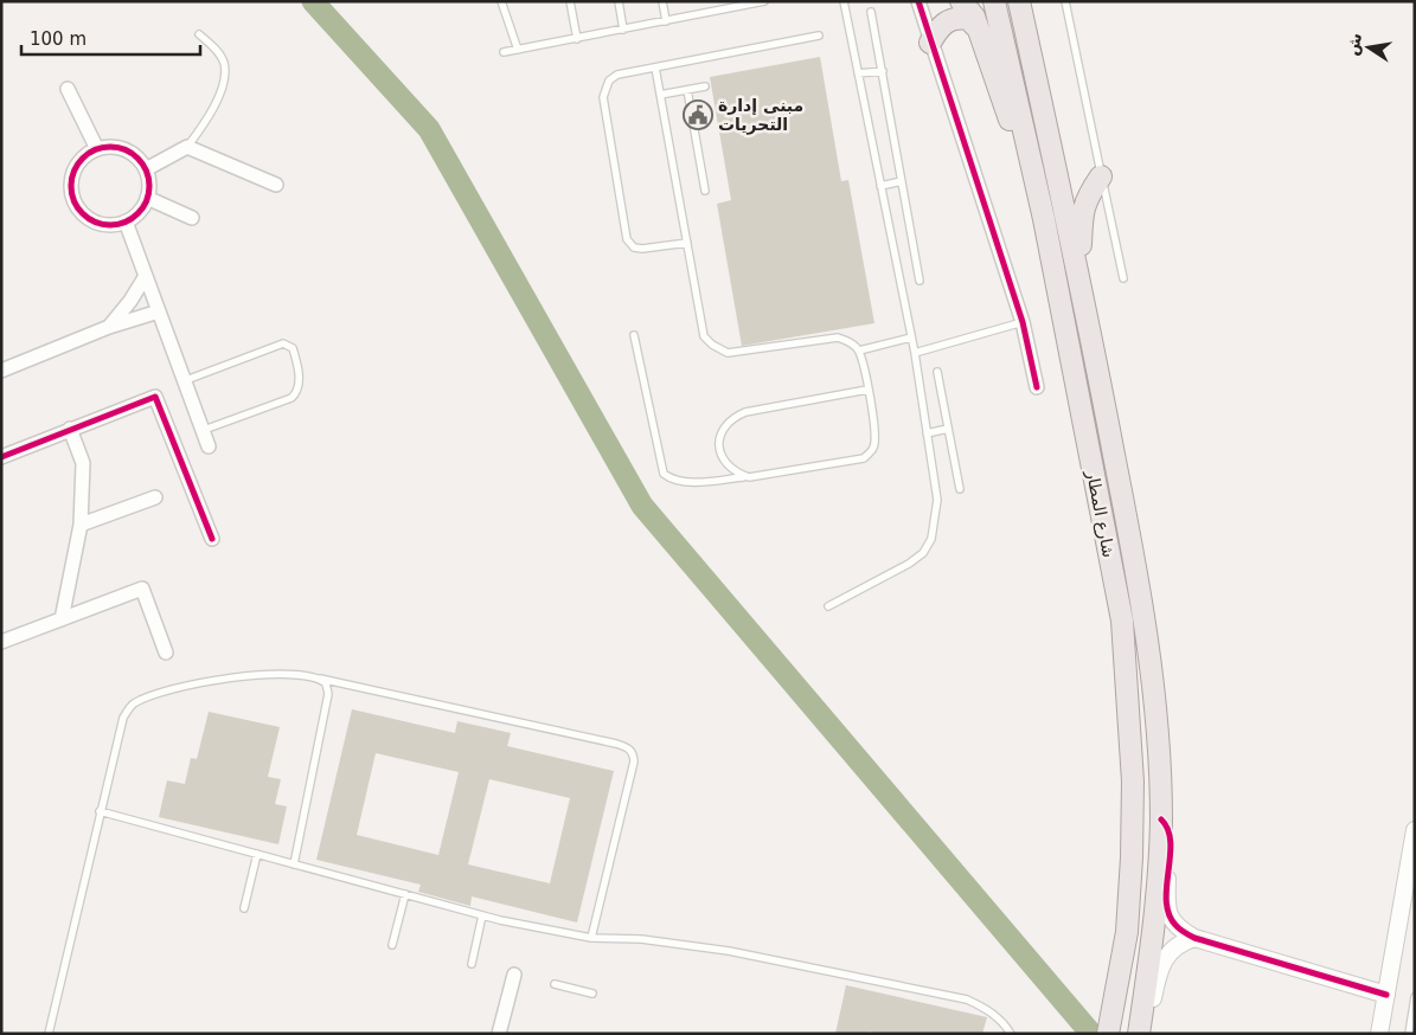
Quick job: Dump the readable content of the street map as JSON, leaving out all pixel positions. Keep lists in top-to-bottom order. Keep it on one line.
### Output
{"streets":{"main road":["شارع المطار"]},"places":{"public building":["مبنى إدارة التحريات"]},"scale_bar":"100 m","north":"left"}
